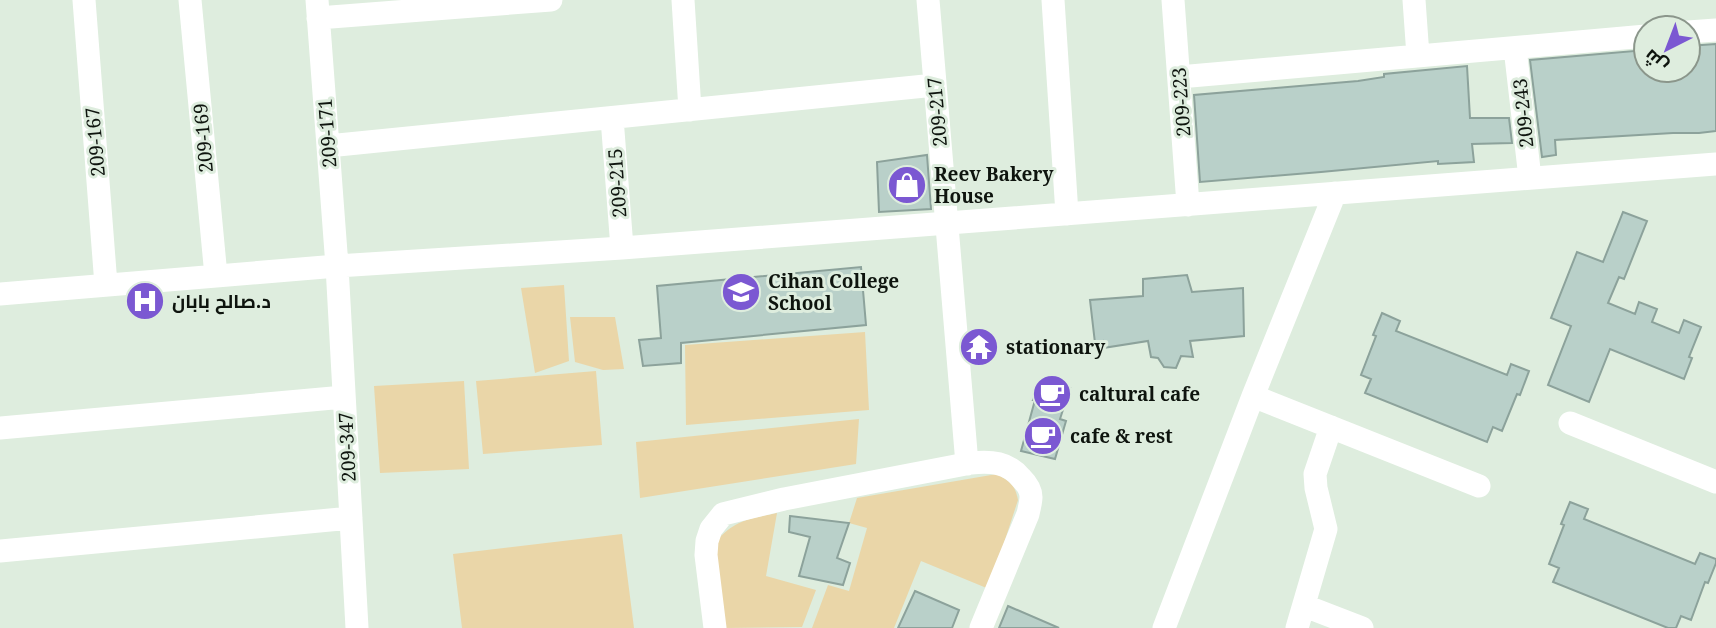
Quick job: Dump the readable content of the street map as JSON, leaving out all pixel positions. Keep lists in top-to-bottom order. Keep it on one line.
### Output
{"streets":{"street":["209-223","209-217","209-243","209-171","209-169","209-167","209-215","209-347"]},"crossings":[["209-171","209-347"]],"places":{"shop":["Reev Bakery House"],"school or university":["Cihan College School"],"hospital":["د.صالح بابان"],"temple":["stationary"],"cafe":["caltural cafe","cafe & rest"]},"north":"bottom left"}
